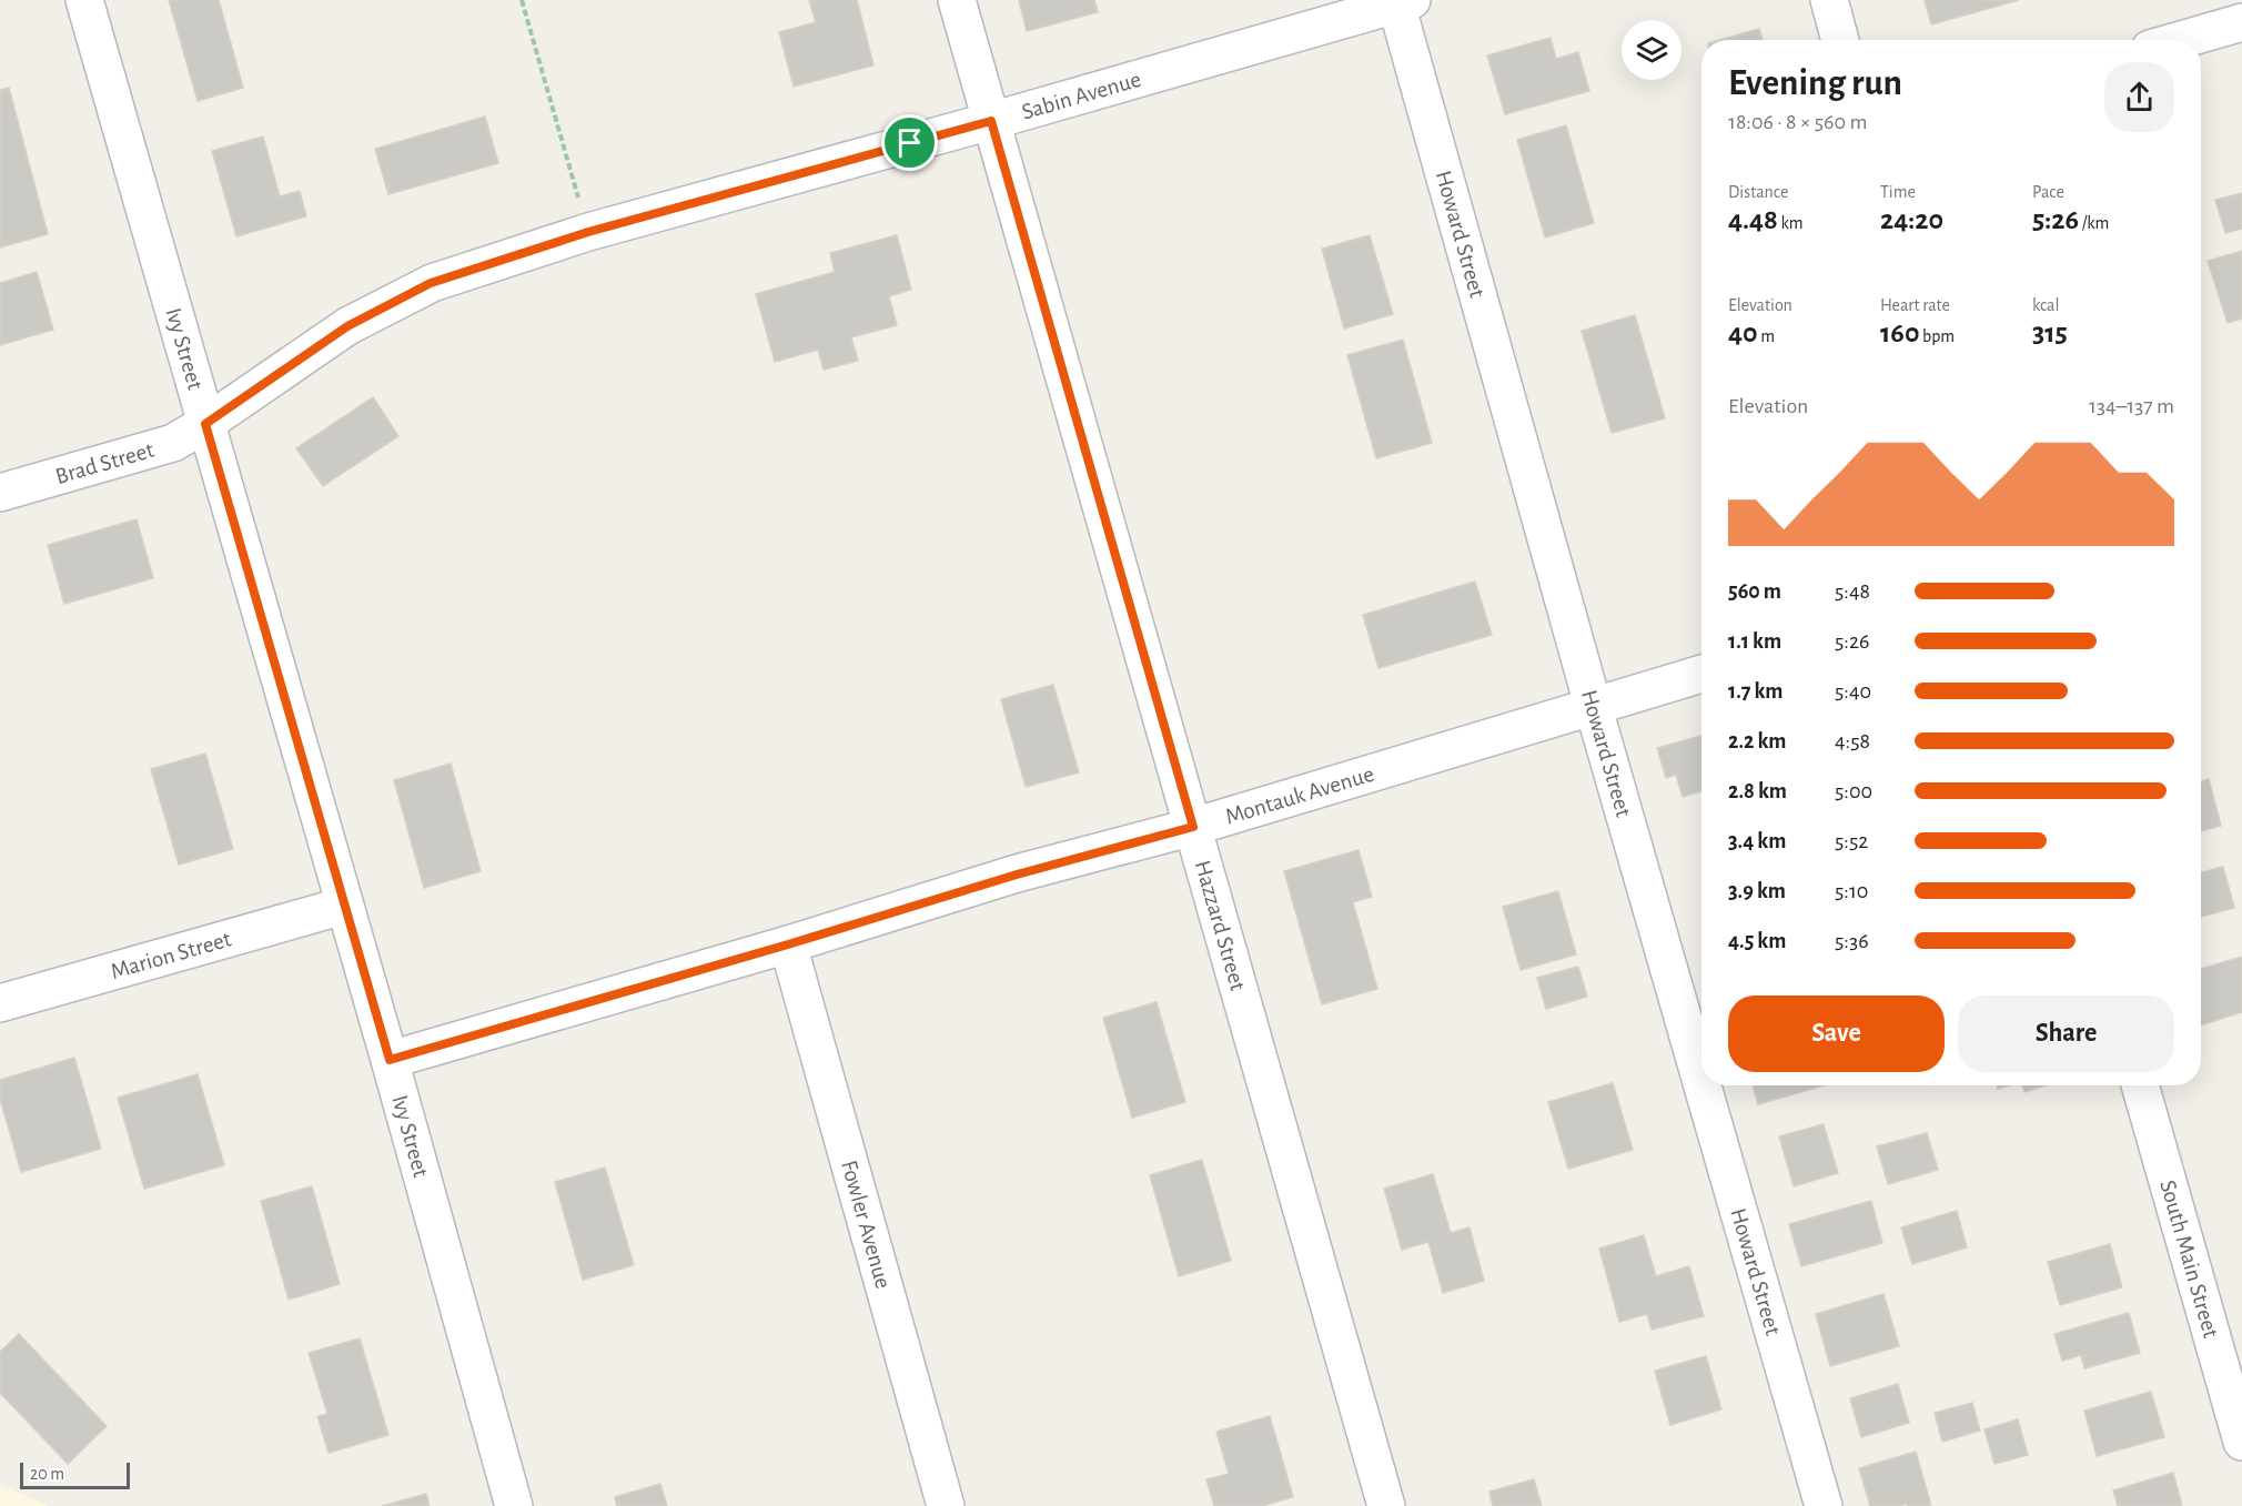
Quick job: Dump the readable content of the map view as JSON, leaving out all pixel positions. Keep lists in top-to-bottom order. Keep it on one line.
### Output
{"streets":{"street":["Sabin Avenue","Howard Street","Ivy Street","Brad Street","Montauk Avenue","Hazzard Street","Marion Street","Fowler Avenue","South Main Street"]},"crossings":[["Sabin Avenue","Howard Street"],["Sabin Avenue","Ivy Street"],["Sabin Avenue","Brad Street"],["Sabin Avenue","Hazzard Street"],["Howard Street","Montauk Avenue"],["Ivy Street","Brad Street"],["Ivy Street","Montauk Avenue"],["Ivy Street","Marion Street"],["Montauk Avenue","Hazzard Street"],["Montauk Avenue","Fowler Avenue"]],"scale_bar":"20 m","page":{"heading":["Evening run","18:06 · 8 × 560 m"],"stats":[["Distance","4.48 km"],["Time","24:20"],["Pace","5:26 /km"],["Elevation","40 m"],["Heart rate","160 bpm"],["kcal","315"]],"chart":["Elevation","134–137 m"],"list":[{"name":"560 m","note":"5:48"},{"name":"1.1 km","note":"5:26"},{"name":"1.7 km","note":"5:40"},{"name":"2.2 km","note":"4:58"},{"name":"2.8 km","note":"5:00"},{"name":"3.4 km","note":"5:52"},{"name":"3.9 km","note":"5:10"},{"name":"4.5 km","note":"5:36"}],"buttons":["Save","Share"],"scale":"20 m"}}
